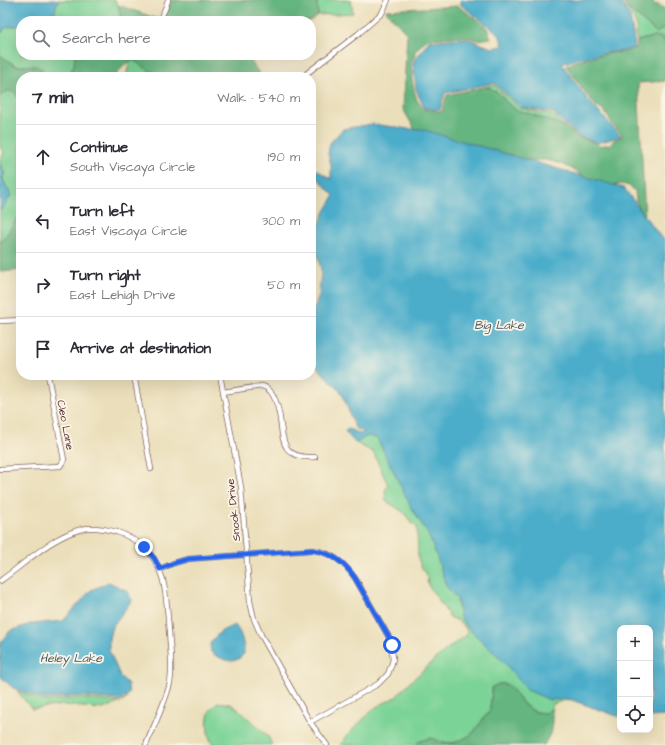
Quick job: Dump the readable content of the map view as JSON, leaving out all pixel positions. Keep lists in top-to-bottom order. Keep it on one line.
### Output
{"streets":{"street":["Cleo Lane","Snook Drive"]},"water":["Big Lake","Heley Lake"],"page":{"search":"Search here","heading":["7 min","Walk · 540 m"],"list":[["Continue","South Viscaya Circle","190 m"],["Turn left","East Viscaya Circle","300 m"],["Turn right","East Lehigh Drive","50 m"],"Arrive at destination"],"map_buttons":["+","−"]}}
